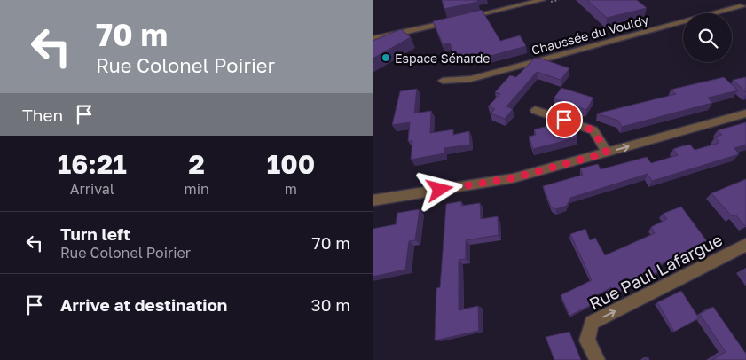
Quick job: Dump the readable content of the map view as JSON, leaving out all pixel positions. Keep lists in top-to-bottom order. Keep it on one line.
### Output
{"streets":{"street":["Chaussée du Vouldy","Rue Paul Lafargue"]},"one_way":["Rue Paul Lafargue"],"places":["Espace Sénarde"],"page":{"turn":["70 m","Rue Colonel Poirier"],"then":"Then","eta":["16:21","Arrival","2","min","100","m"],"list":[{"name":"Turn left","note":"Rue Colonel Poirier","value":"70 m"},{"name":"Arrive at destination","value":"30 m"}]}}
